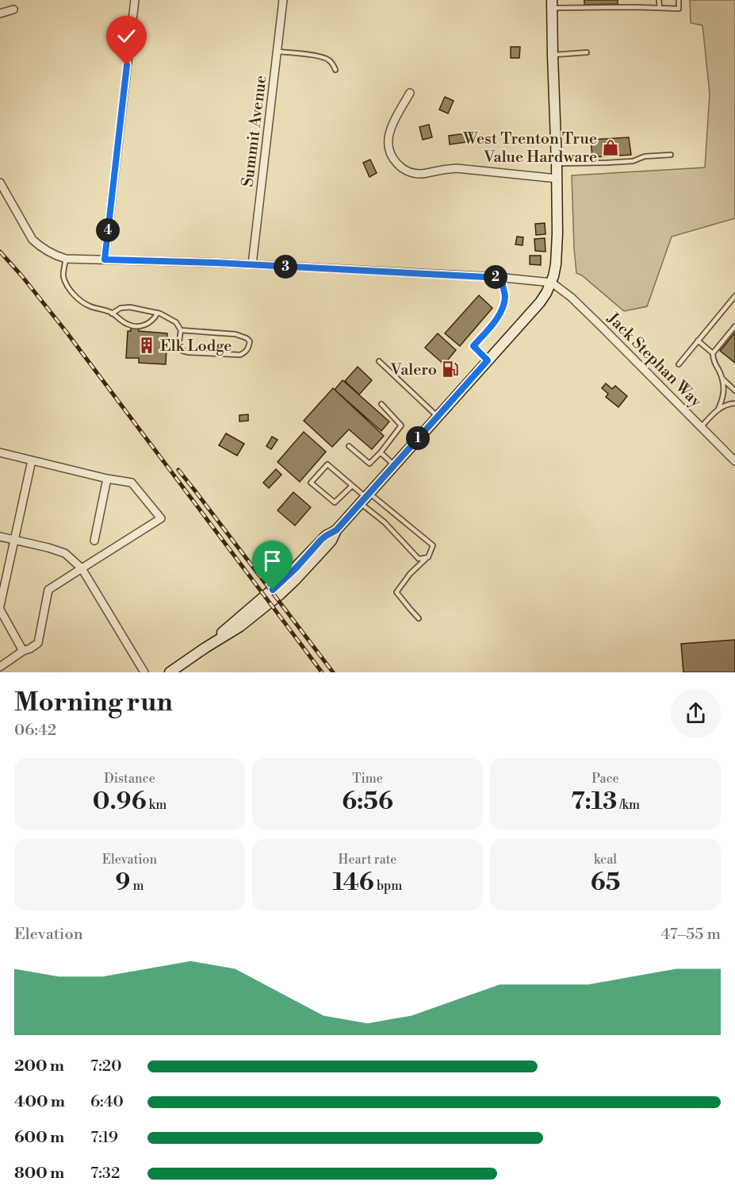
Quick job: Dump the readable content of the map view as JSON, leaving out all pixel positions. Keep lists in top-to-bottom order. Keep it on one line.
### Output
{"streets":{"street":["Summit Avenue","Jack Stephan Way"]},"places":{"shop":["West Trenton True Value Hardware"],"building":["Elk Lodge"],"fuel station":["Valero"]},"page":{"pins":["4","3","2","1"],"heading":["Morning run","06:42"],"stats":[["Distance","0.96 km"],["Time","6:56"],["Pace","7:13 /km"],["Elevation","9 m"],["Heart rate","146 bpm"],["kcal","65"]],"chart":["Elevation","47–55 m"],"list":[{"name":"200 m","note":"7:20"},{"name":"400 m","note":"6:40"},{"name":"600 m","note":"7:19"},{"name":"800 m","note":"7:32"}]}}
